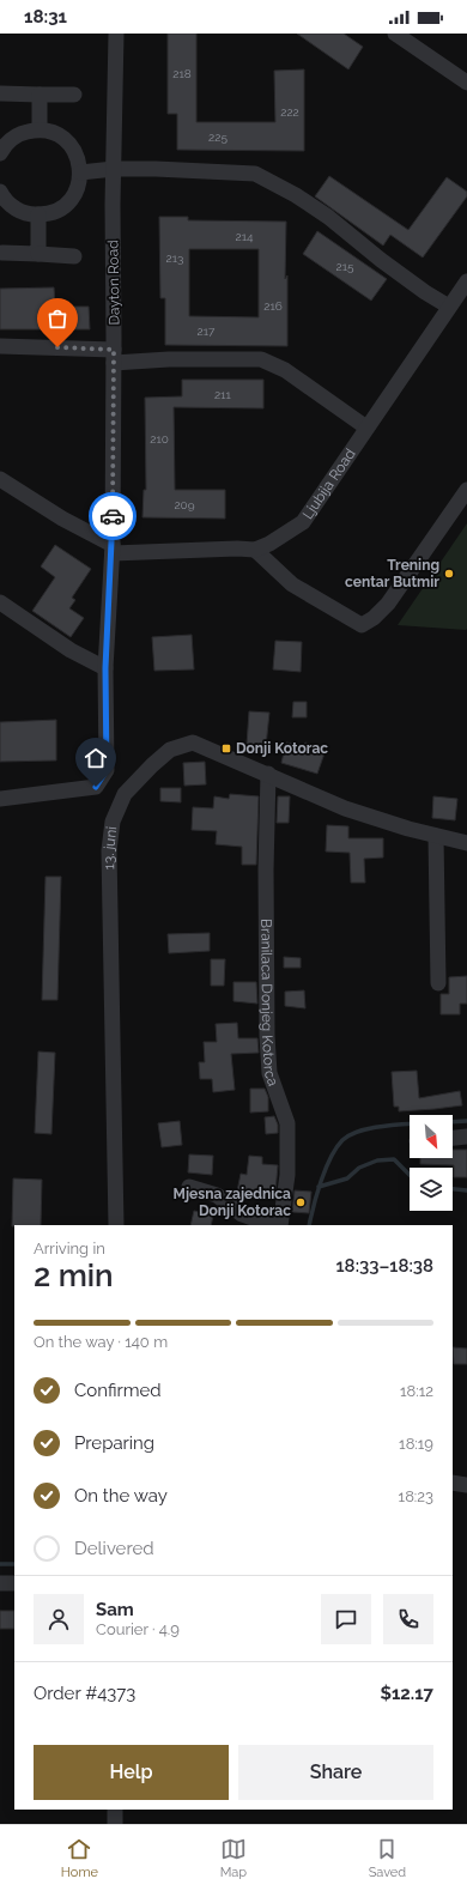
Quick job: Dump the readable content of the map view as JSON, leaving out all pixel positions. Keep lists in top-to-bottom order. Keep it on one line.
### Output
{"streets":{"street":["Dayton Road","Ljubija Road","13. juni","Branilaca Donjeg Kotorca"]},"crossings":[["Dayton Road","Ljubija Road"],["13. juni","Branilaca Donjeg Kotorca"]],"places":{"other":["Trening centar Butmir","Mjesna zajednica Donji Kotorac"],"transit":["Donji Kotorac"]},"house_numbers":["218","222","225","214","213","215","216","217","211","210","209"],"north":"bottom right","page":{"status":"18:31","heading":["2 min","Arriving in","18:33–18:38"],"panel":["Sam","Courier · 4.9","Order #4373","$12.17"],"bar":"On the way · 140 m","list":[["Confirmed","18:12"],["Preparing","18:19"],["On the way","18:23"],"Delivered"],"buttons":["Help","Share"],"tabs":["Home","Map","Saved"]}}
